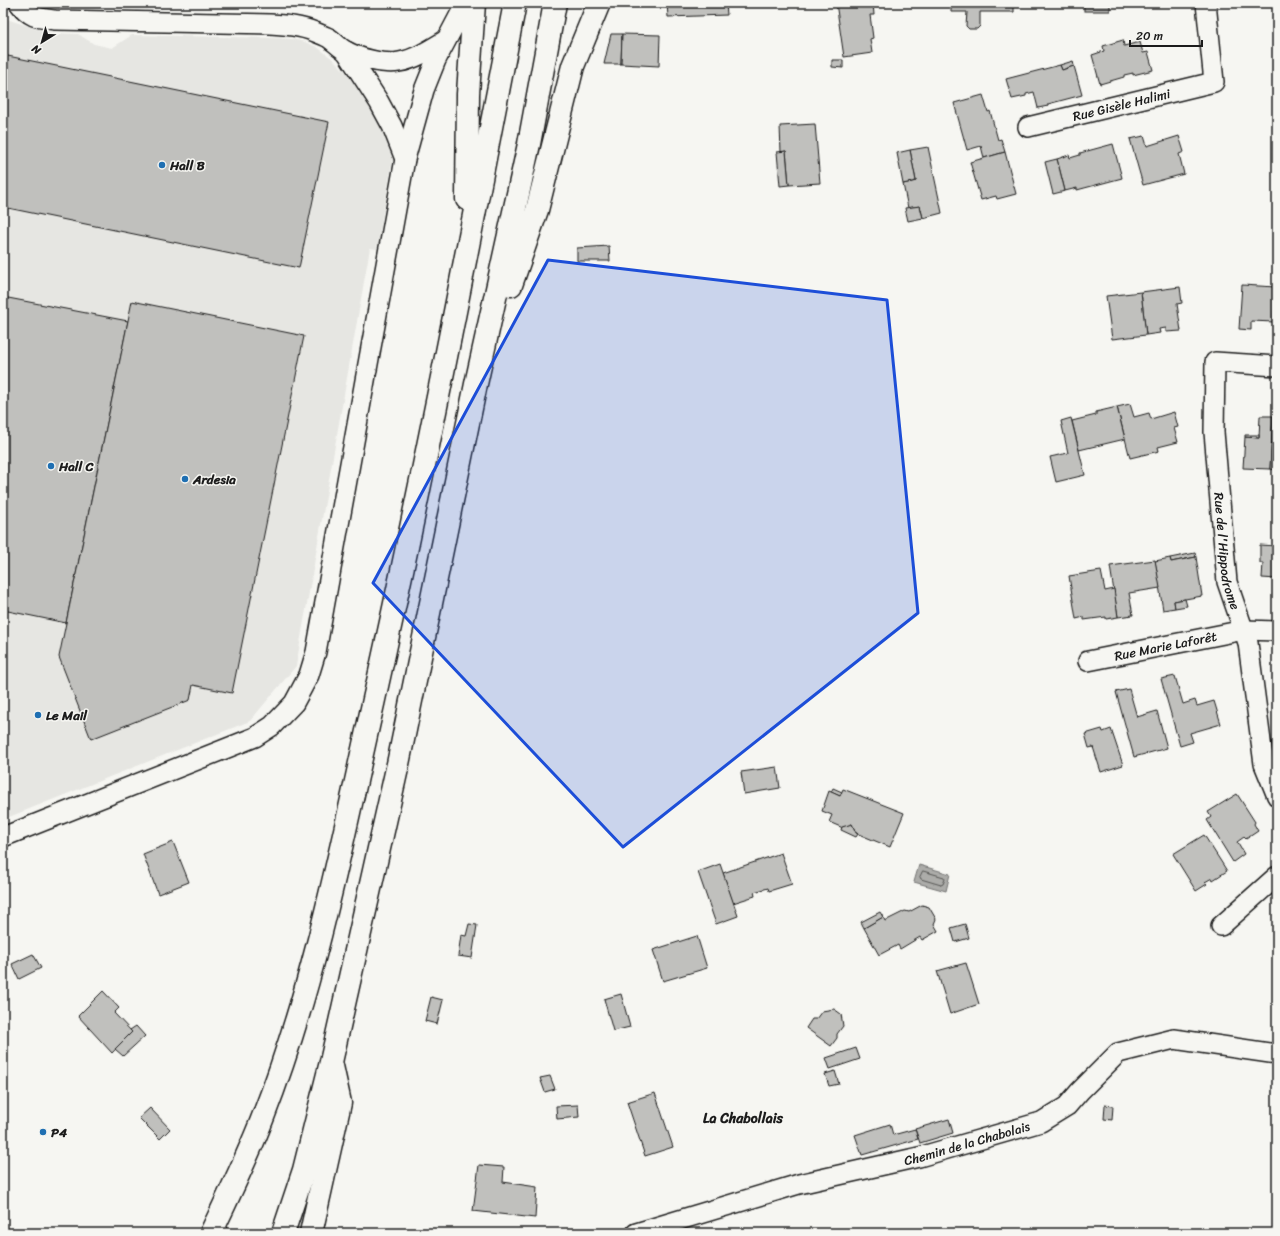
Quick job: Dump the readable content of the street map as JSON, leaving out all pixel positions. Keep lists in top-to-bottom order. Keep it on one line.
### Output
{"streets":{"street":["Rue Gisèle Halimi","Rue de l'Hippodrome","Rue Marie Laforêt","Chemin de la Chabolais"]},"crossings":[["Rue de l'Hippodrome","Rue Marie Laforêt"]],"districts":["La Chabollais"],"places":["Hall B","Hall C","Ardesia","Le Mail","P4"],"scale_bar":"20 m","north":"bottom left"}
